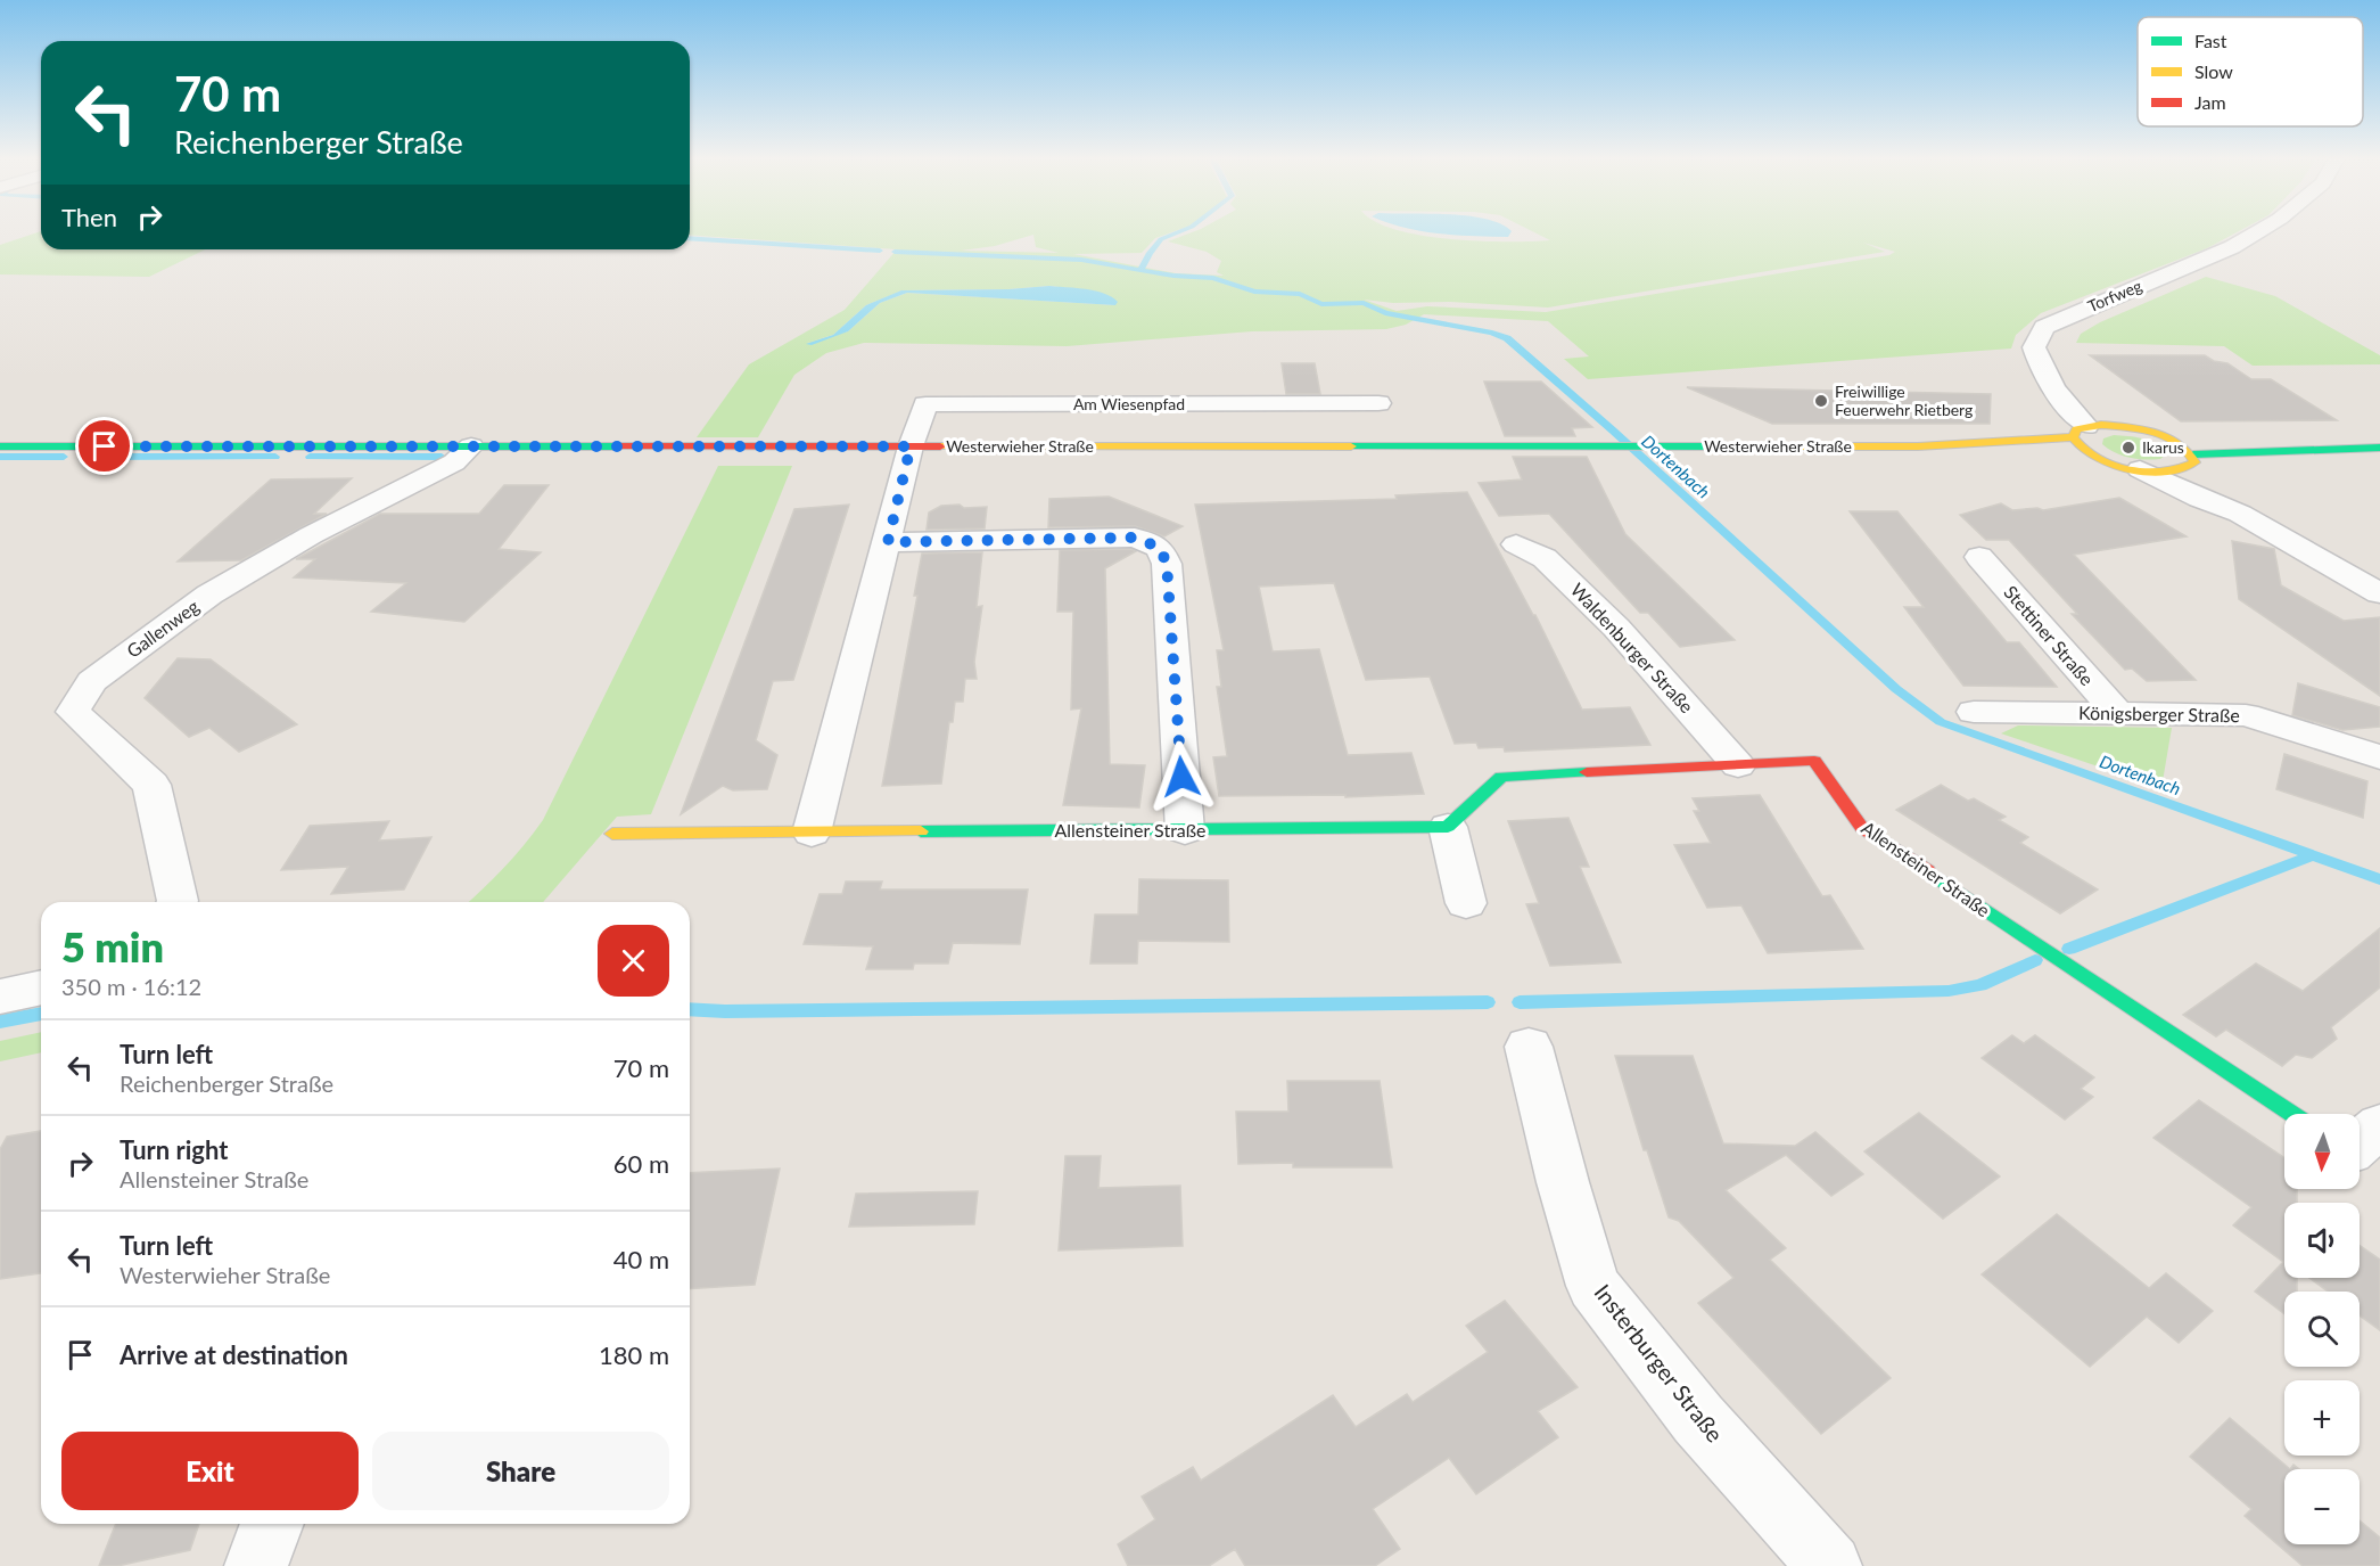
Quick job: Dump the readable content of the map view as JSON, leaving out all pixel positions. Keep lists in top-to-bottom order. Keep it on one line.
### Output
{"streets":{"main road":["Westerwieher Straße","Allensteiner Straße"],"street":["Torfweg","Am Wiesenpfad","Gallenweg","Stettiner Straße","Waldenburger Straße","Königsberger Straße","Insterburger Straße"]},"crossings":[["Torfweg","Westerwieher Straße"],["Am Wiesenpfad","Westerwieher Straße"],["Westerwieher Straße","Gallenweg"],["Stettiner Straße","Königsberger Straße"],["Waldenburger Straße","Allensteiner Straße"]],"water":["Dortenbach"],"places":["Freiwillige Feuerwehr Rietberg","Ikarus"],"legend":["Fast","Slow","Jam"],"north":"bottom","page":{"turn":["70 m","Reichenberger Straße"],"then":"Then","heading":["5 min","350 m · 16:12"],"list":[{"name":"Turn left","note":"Reichenberger Straße","value":"70 m"},{"name":"Turn right","note":"Allensteiner Straße","value":"60 m"},{"name":"Turn left","note":"Westerwieher Straße","value":"40 m"},{"name":"Arrive at destination","value":"180 m"}],"map_buttons":["+","−"],"buttons":["Exit","Share"]}}
